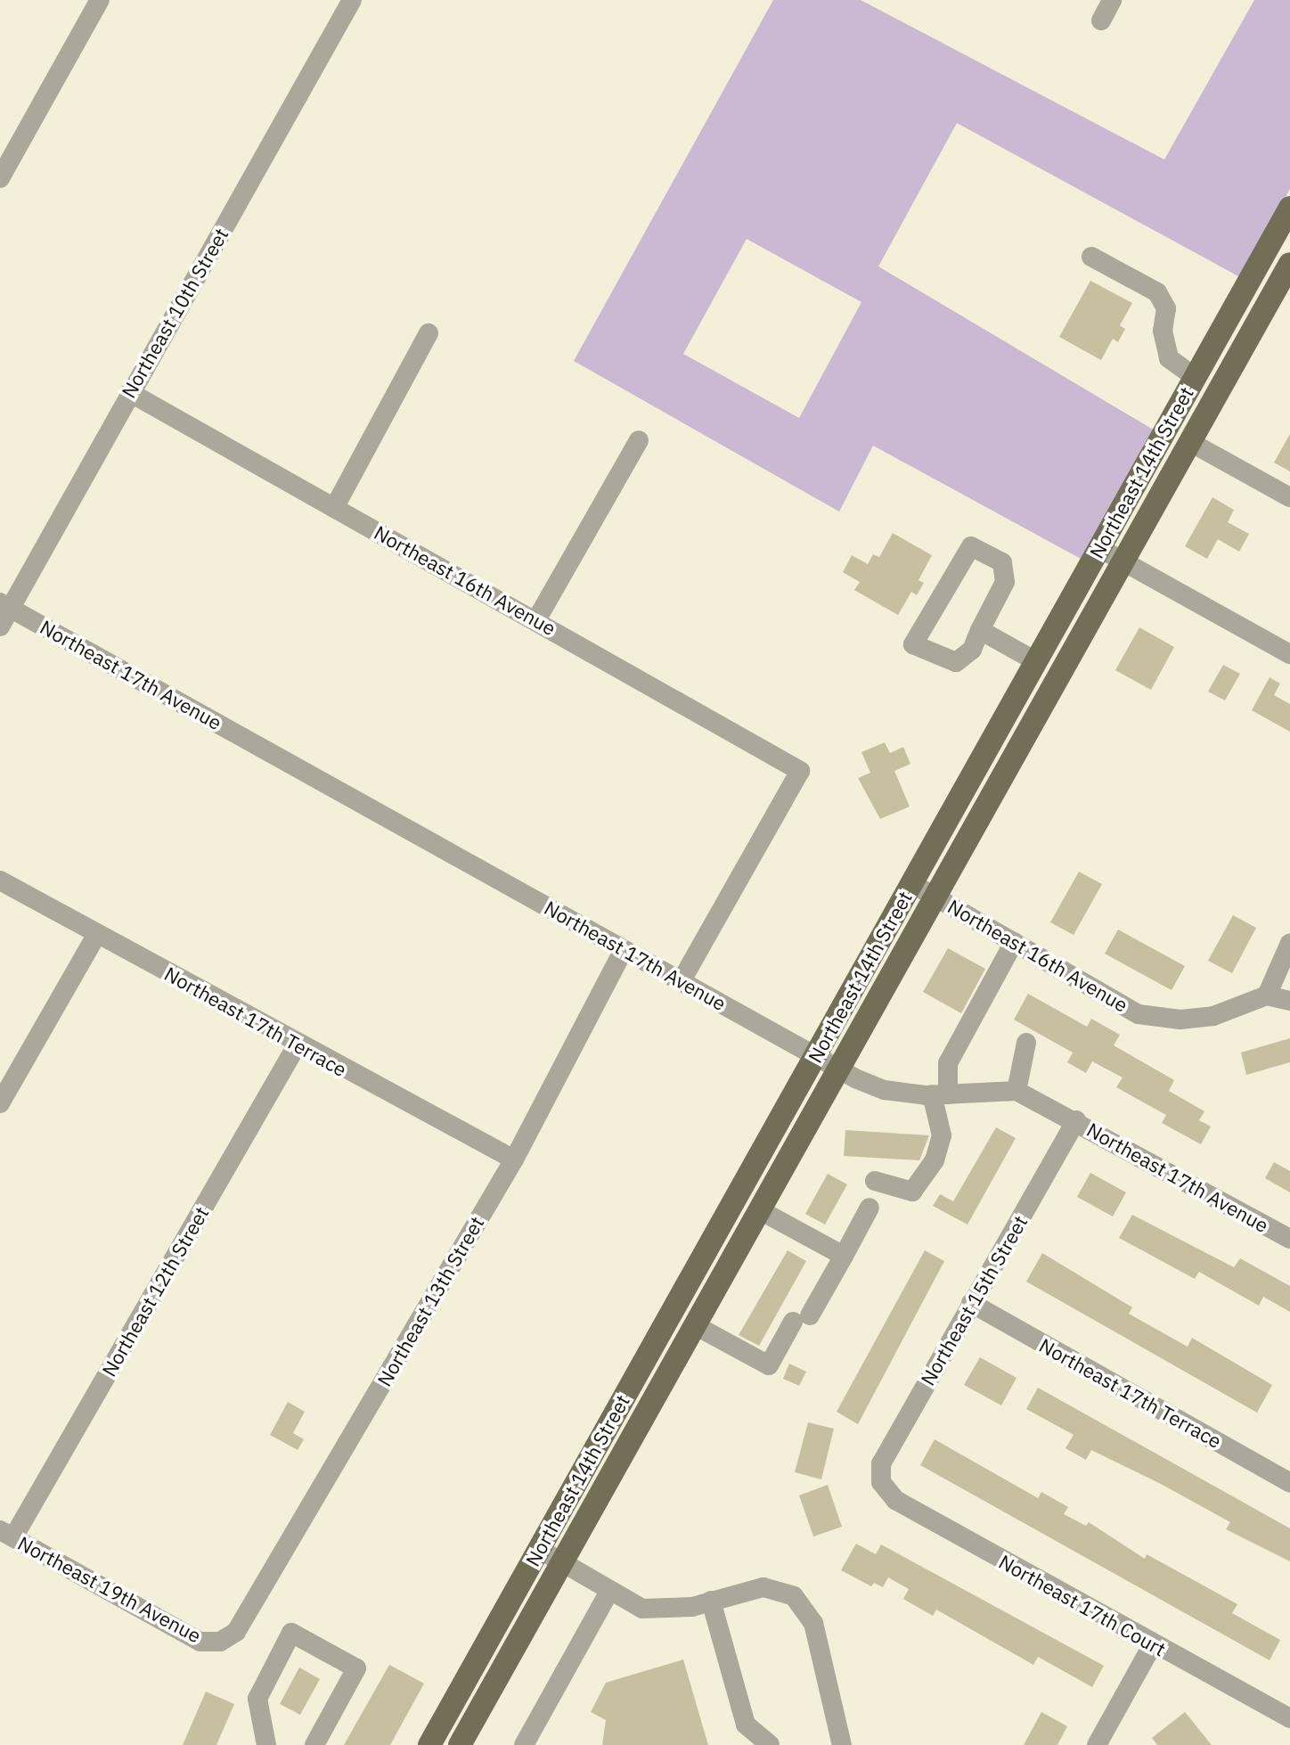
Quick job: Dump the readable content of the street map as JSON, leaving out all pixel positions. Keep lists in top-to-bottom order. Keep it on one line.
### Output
{"streets":{"main road":["Northeast 14th Street"],"street":["Northeast 10th Street","Northeast 16th Avenue","Northeast 17th Avenue","Northeast 17th Terrace","Northeast 12th Street","Northeast 15th Street","Northeast 13th Street","Northeast 19th Avenue","Northeast 17th Court"]},"crossings":[["Northeast 10th Street","Northeast 16th Avenue"],["Northeast 10th Street","Northeast 17th Avenue"],["Northeast 14th Street","Northeast 16th Avenue"],["Northeast 14th Street","Northeast 17th Avenue"],["Northeast 16th Avenue","Northeast 17th Avenue"],["Northeast 17th Avenue","Northeast 15th Street"],["Northeast 17th Avenue","Northeast 13th Street"],["Northeast 17th Terrace","Northeast 12th Street"],["Northeast 17th Terrace","Northeast 15th Street"],["Northeast 17th Terrace","Northeast 13th Street"],["Northeast 12th Street","Northeast 19th Avenue"],["Northeast 15th Street","Northeast 17th Court"],["Northeast 13th Street","Northeast 19th Avenue"]]}
